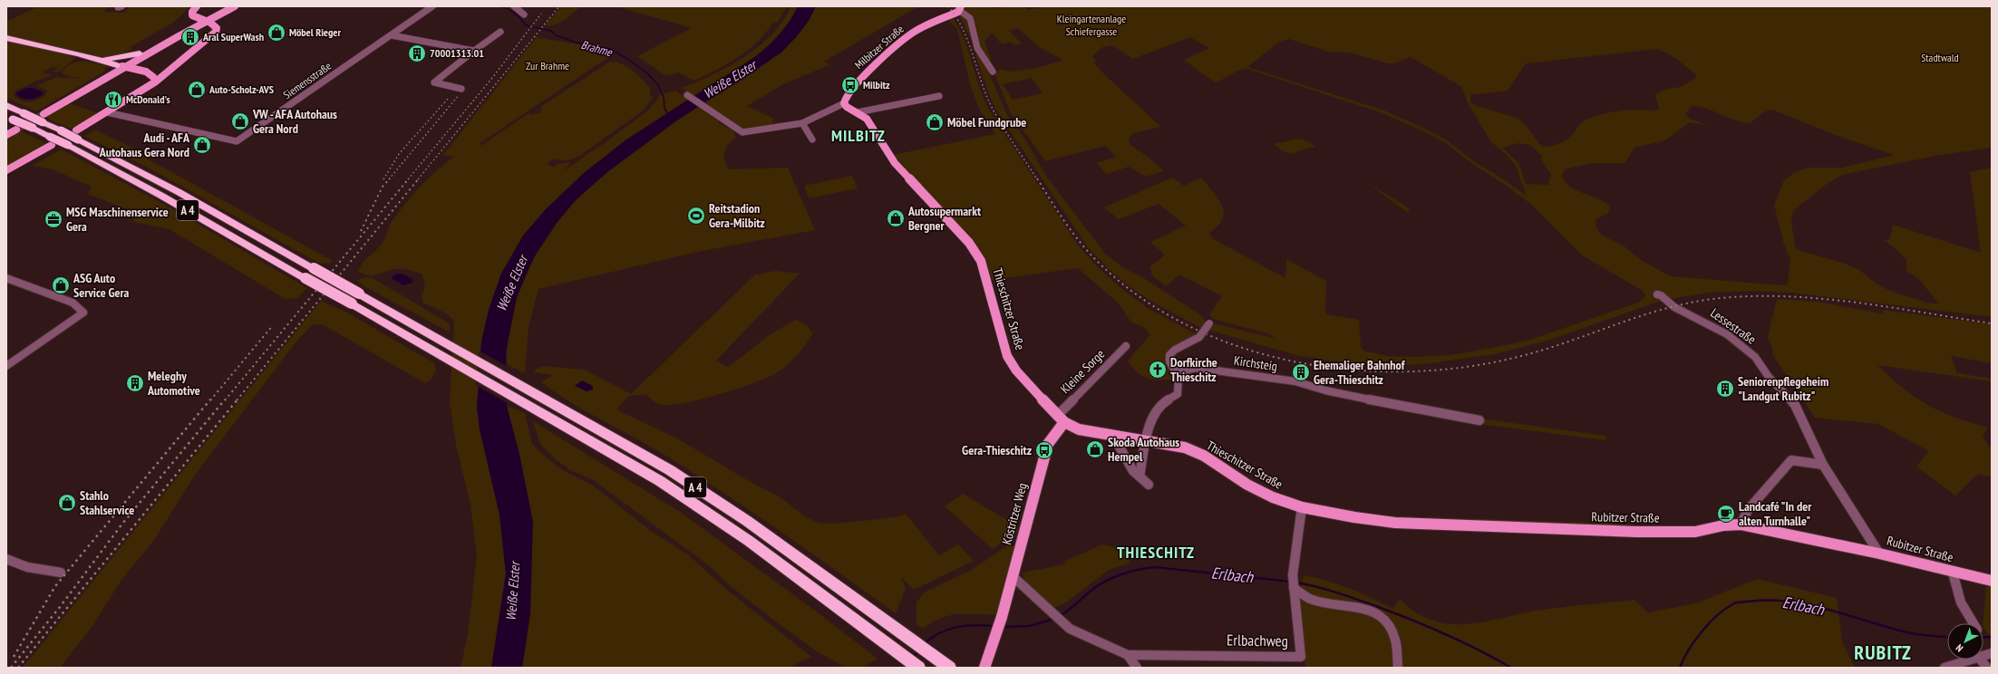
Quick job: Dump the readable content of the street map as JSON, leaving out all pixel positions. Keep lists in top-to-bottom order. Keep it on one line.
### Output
{"streets":{"highway":["A 4"],"main road":["Milbitzer Straße","Thieschitzer Straße","Köstritzer Weg","Rubitzer Straße"],"street":["Siemensstraße","Lessestraße","Kirchsteig","Kleine Sorge","Erlbachweg"]},"crossings":[["Thieschitzer Straße","Kleine Sorge"],["Thieschitzer Straße","Köstritzer Weg"],["Thieschitzer Straße","Rubitzer Straße"],["Thieschitzer Straße","Erlbachweg"],["Lessestraße","Rubitzer Straße"],["Kleine Sorge","Köstritzer Weg"]],"districts":["MILBITZ","THIESCHITZ","RUBITZ"],"water":["Brahme","Weiße Elster","Erlbach"],"parks":["Kleingartenanlage Schiefergasse","Stadtwald","Zur Brahme"],"places":{"shop":["Möbel Rieger","Auto-Scholz-AVS","VW - AFA Autohaus Gera Nord","Möbel Fundgrube","Audi - AFA Autohaus Gera Nord","Autosupermarkt Bergner","ASG Auto Service Gera","Skoda Autohaus Hempel","Stahlo Stahlservice"],"building":["Aral SuperWash","70001313.01","Ehemaliger Bahnhof Gera-Thieschitz","Meleghy Automotive","Seniorenpflegeheim \"Landgut Rubitz\""],"bus stop":["Milbitz","Gera-Thieschitz"],"restaurant":["McDonald's"],"sports":["Reitstadion Gera-Milbitz"],"office":["MSG Maschinenservice Gera"],"church":["Dorfkirche Thieschitz"],"cafe":["Landcafé \"In der alten Turnhalle\""]},"north":"bottom left"}
